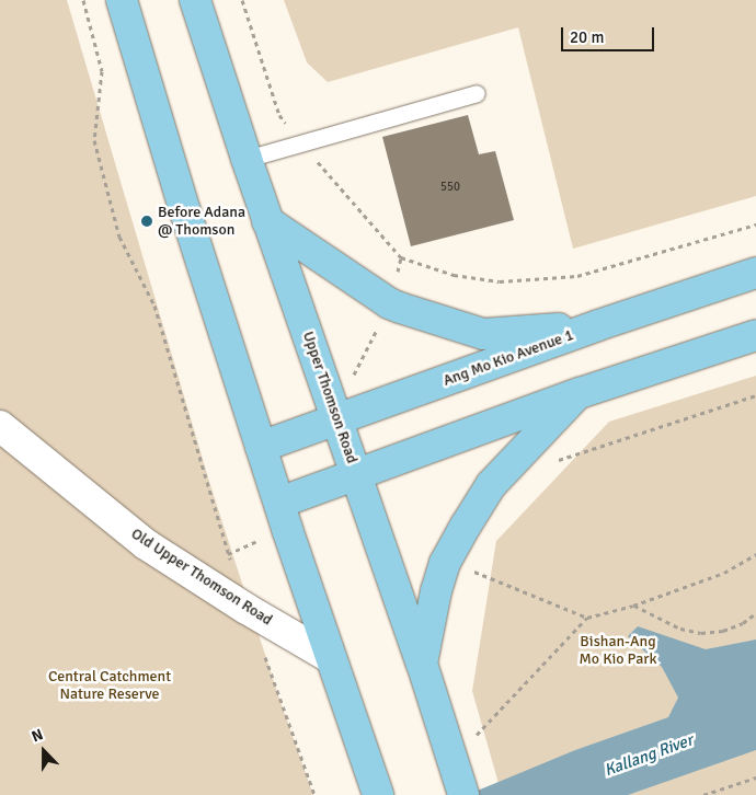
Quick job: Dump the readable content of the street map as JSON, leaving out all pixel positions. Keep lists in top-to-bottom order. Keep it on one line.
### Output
{"streets":{"main road":["Ang Mo Kio Avenue 1","Upper Thomson Road"],"street":["Old Upper Thomson Road"]},"crossings":[["Ang Mo Kio Avenue 1","Upper Thomson Road"]],"water":["Kallang River"],"parks":["Bishan-Ang Mo Kio Park","Central Catchment Nature Reserve"],"places":["Before Adana @ Thomson"],"house_numbers":["550"],"scale_bar":"20 m","north":"top"}
